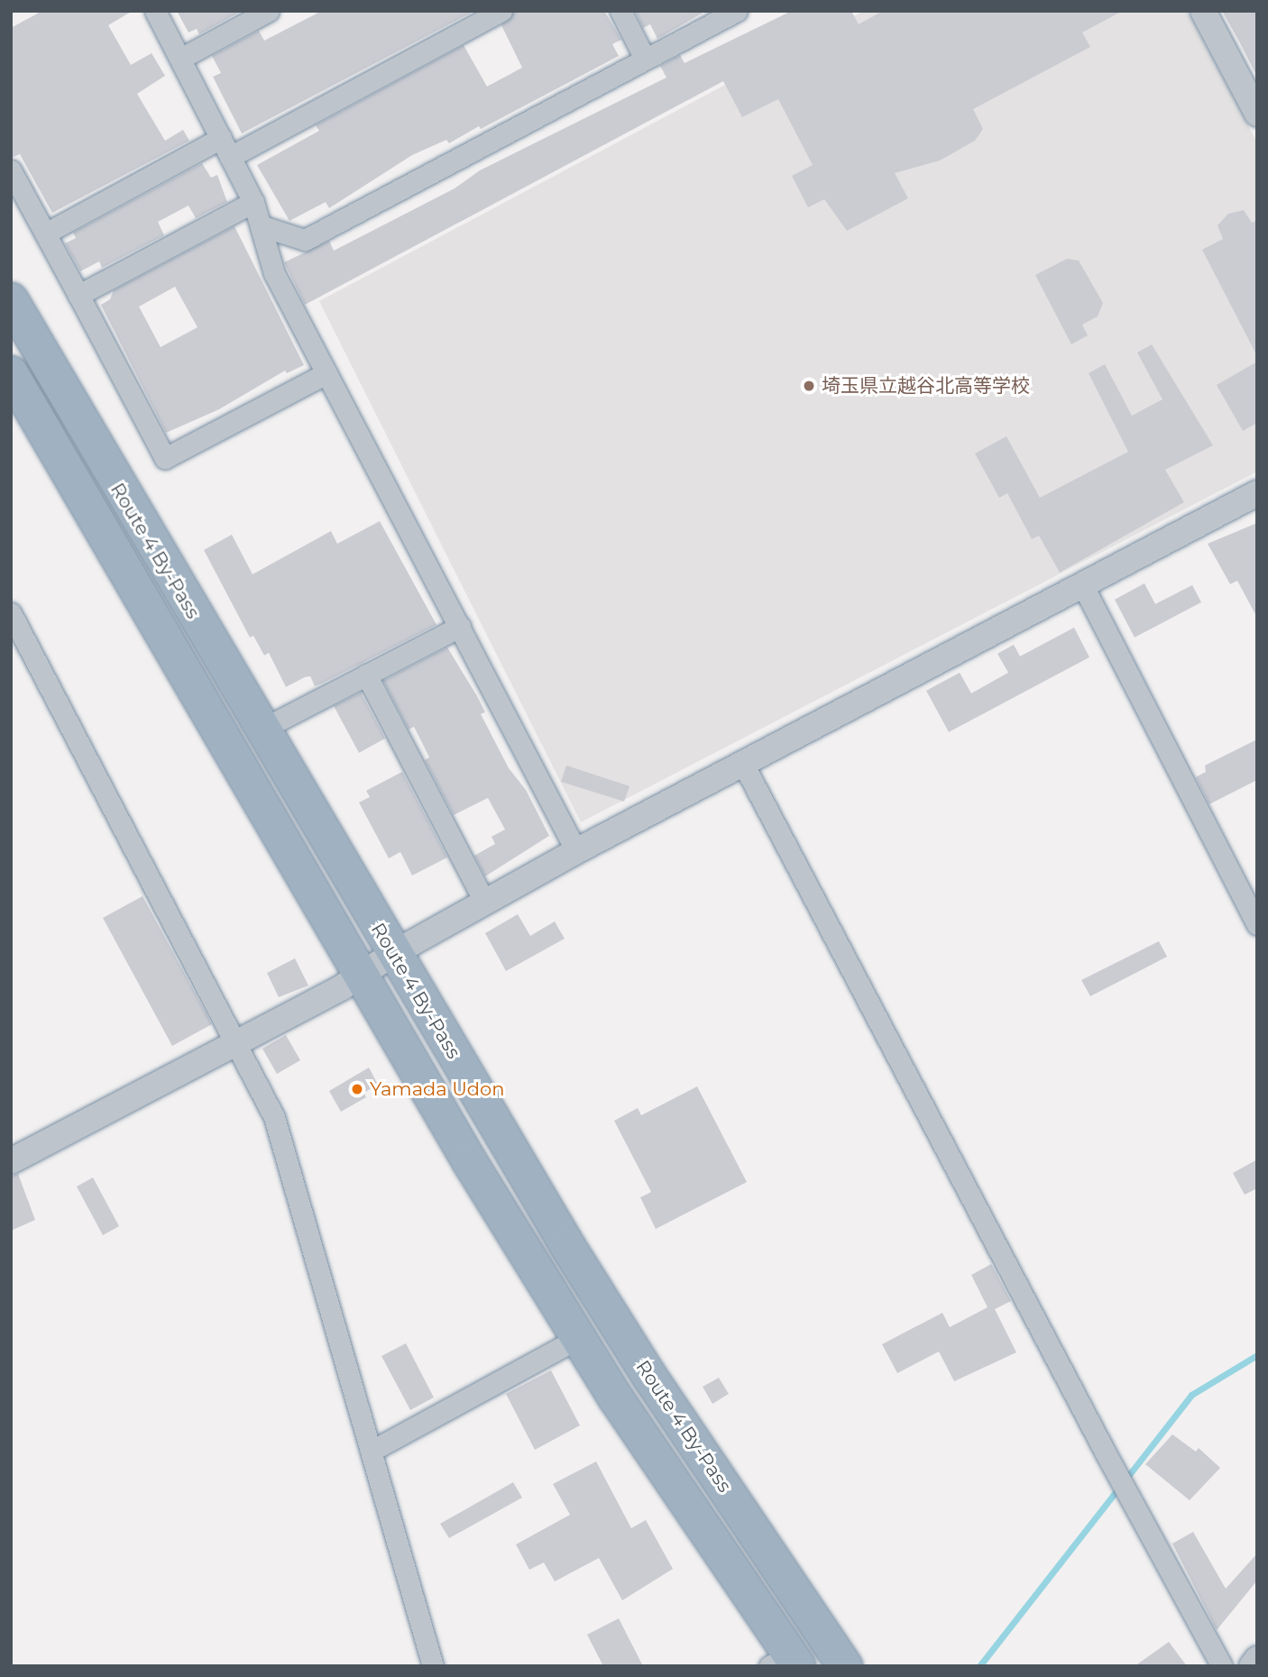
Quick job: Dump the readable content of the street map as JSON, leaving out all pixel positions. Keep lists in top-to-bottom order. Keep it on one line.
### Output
{"streets":{"highway":["Route 4 By-Pass"]},"places":["埼玉県立越谷北高等学校","Yamada Udon"]}
